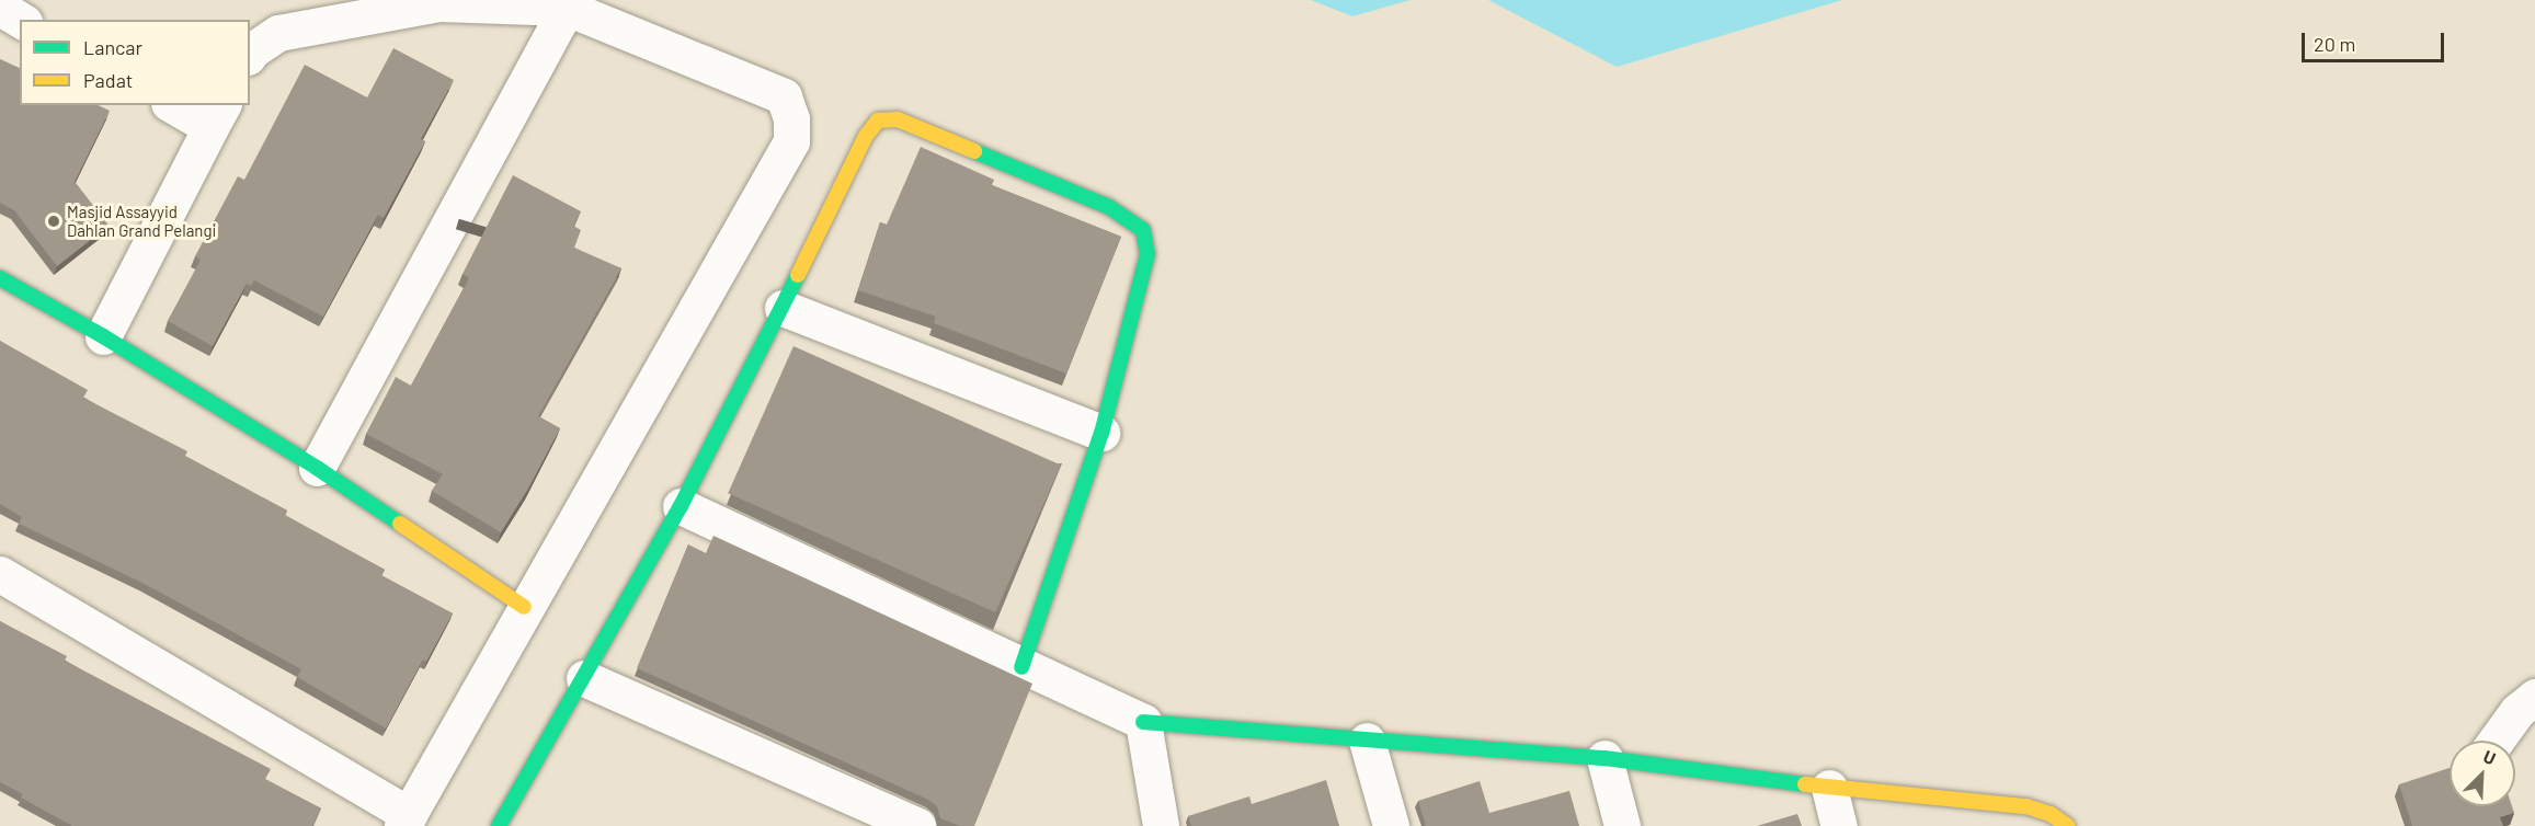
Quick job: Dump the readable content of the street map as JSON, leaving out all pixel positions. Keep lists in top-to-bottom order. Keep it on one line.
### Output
{"places":["Masjid Assayyid Dahlan Grand Pelangi"],"legend":["Lancar","Padat"],"scale_bar":"20 m","north":"top right"}
